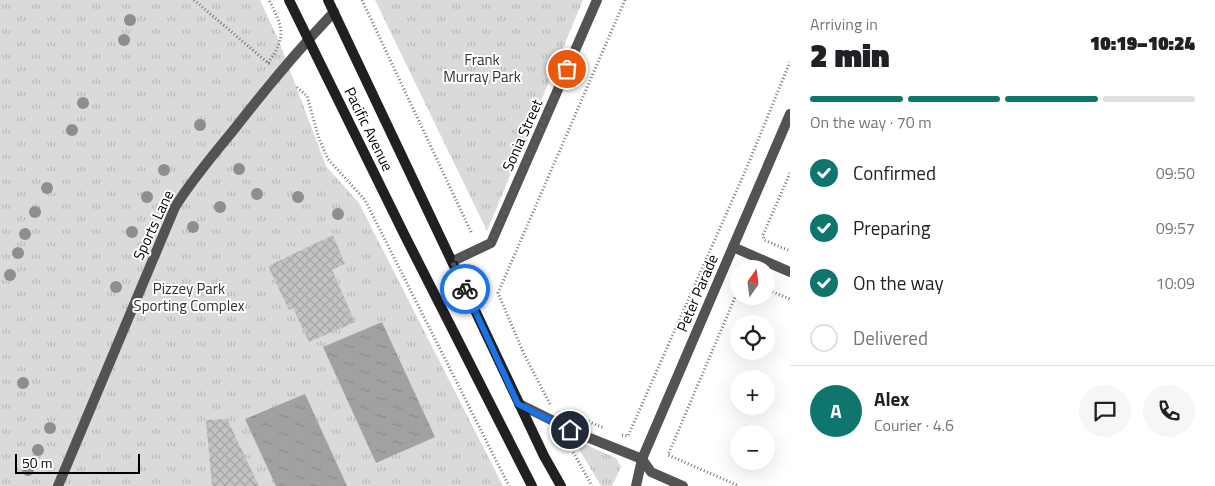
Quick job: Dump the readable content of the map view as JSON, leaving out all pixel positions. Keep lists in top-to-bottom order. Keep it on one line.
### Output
{"streets":{"main road":["Pacific Avenue"],"street":["Sonia Street","Sports Lane","Peter Parade"]},"crossings":[["Pacific Avenue","Sonia Street"],["Pacific Avenue","Sports Lane"]],"parks":["Frank Murray Park","Pizzey Park Sporting Complex"],"scale_bar":"50 m","north":"top","page":{"heading":["2 min","Arriving in","10:19–10:24"],"panel":["Alex","Courier · 4.6"],"bar":"On the way · 70 m","list":[["Confirmed","09:50"],["Preparing","09:57"],["On the way","10:09"],"Delivered"],"map_buttons":["+","−"],"round":"A","scale":"50 m"}}
